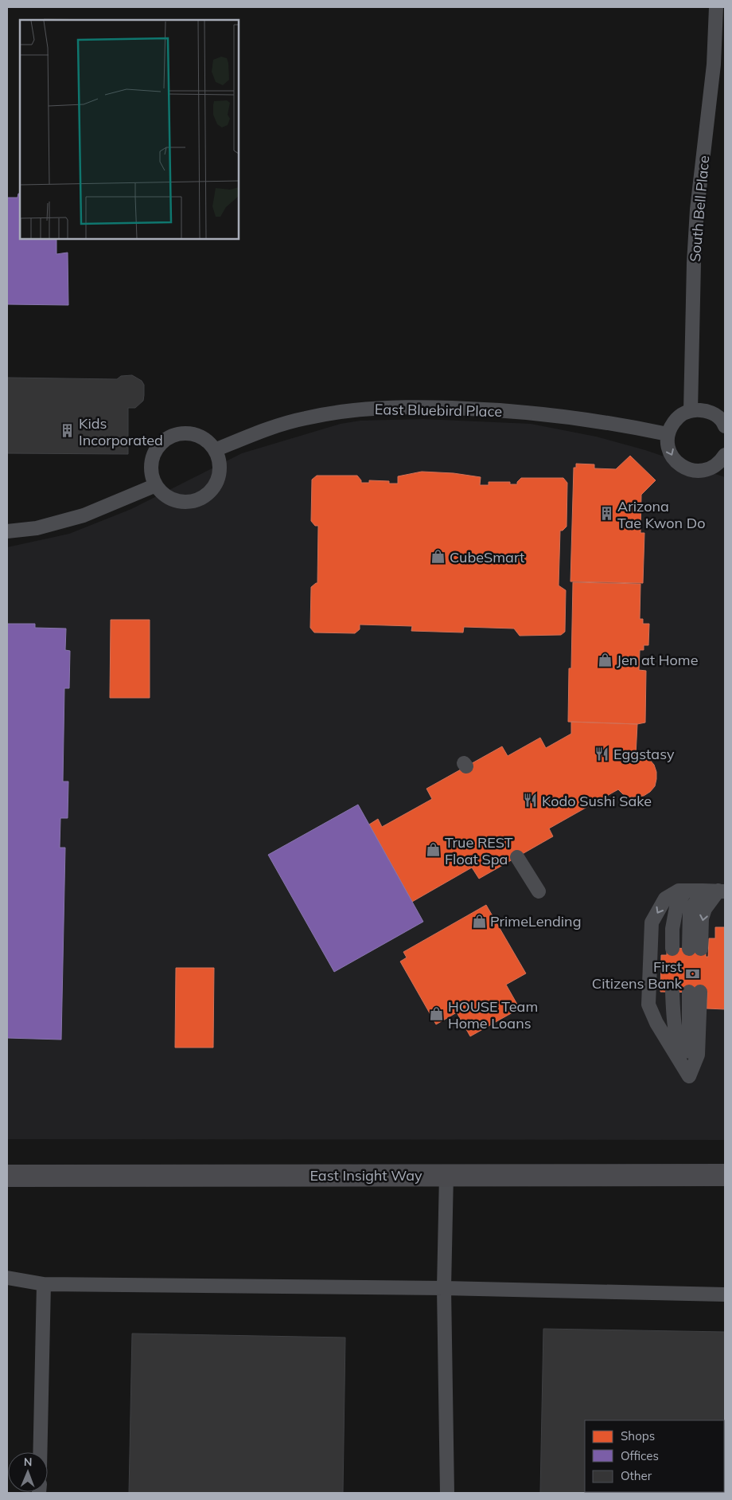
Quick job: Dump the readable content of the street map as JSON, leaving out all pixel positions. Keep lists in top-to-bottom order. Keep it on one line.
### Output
{"streets":{"street":["East Insight Way"],"lane":["South Bell Place","East Bluebird Place"]},"places":{"building":["Kids Incorporated","Arizona Tae Kwon Do"],"shop":["CubeSmart","Jen at Home","True REST Float Spa","PrimeLending","HOUSE Team Home Loans"],"restaurant":["Eggstasy","Kodo Sushi Sake"],"bank":["First Citizens Bank"]},"legend":["Shops","Offices","Other"],"north":"top"}
